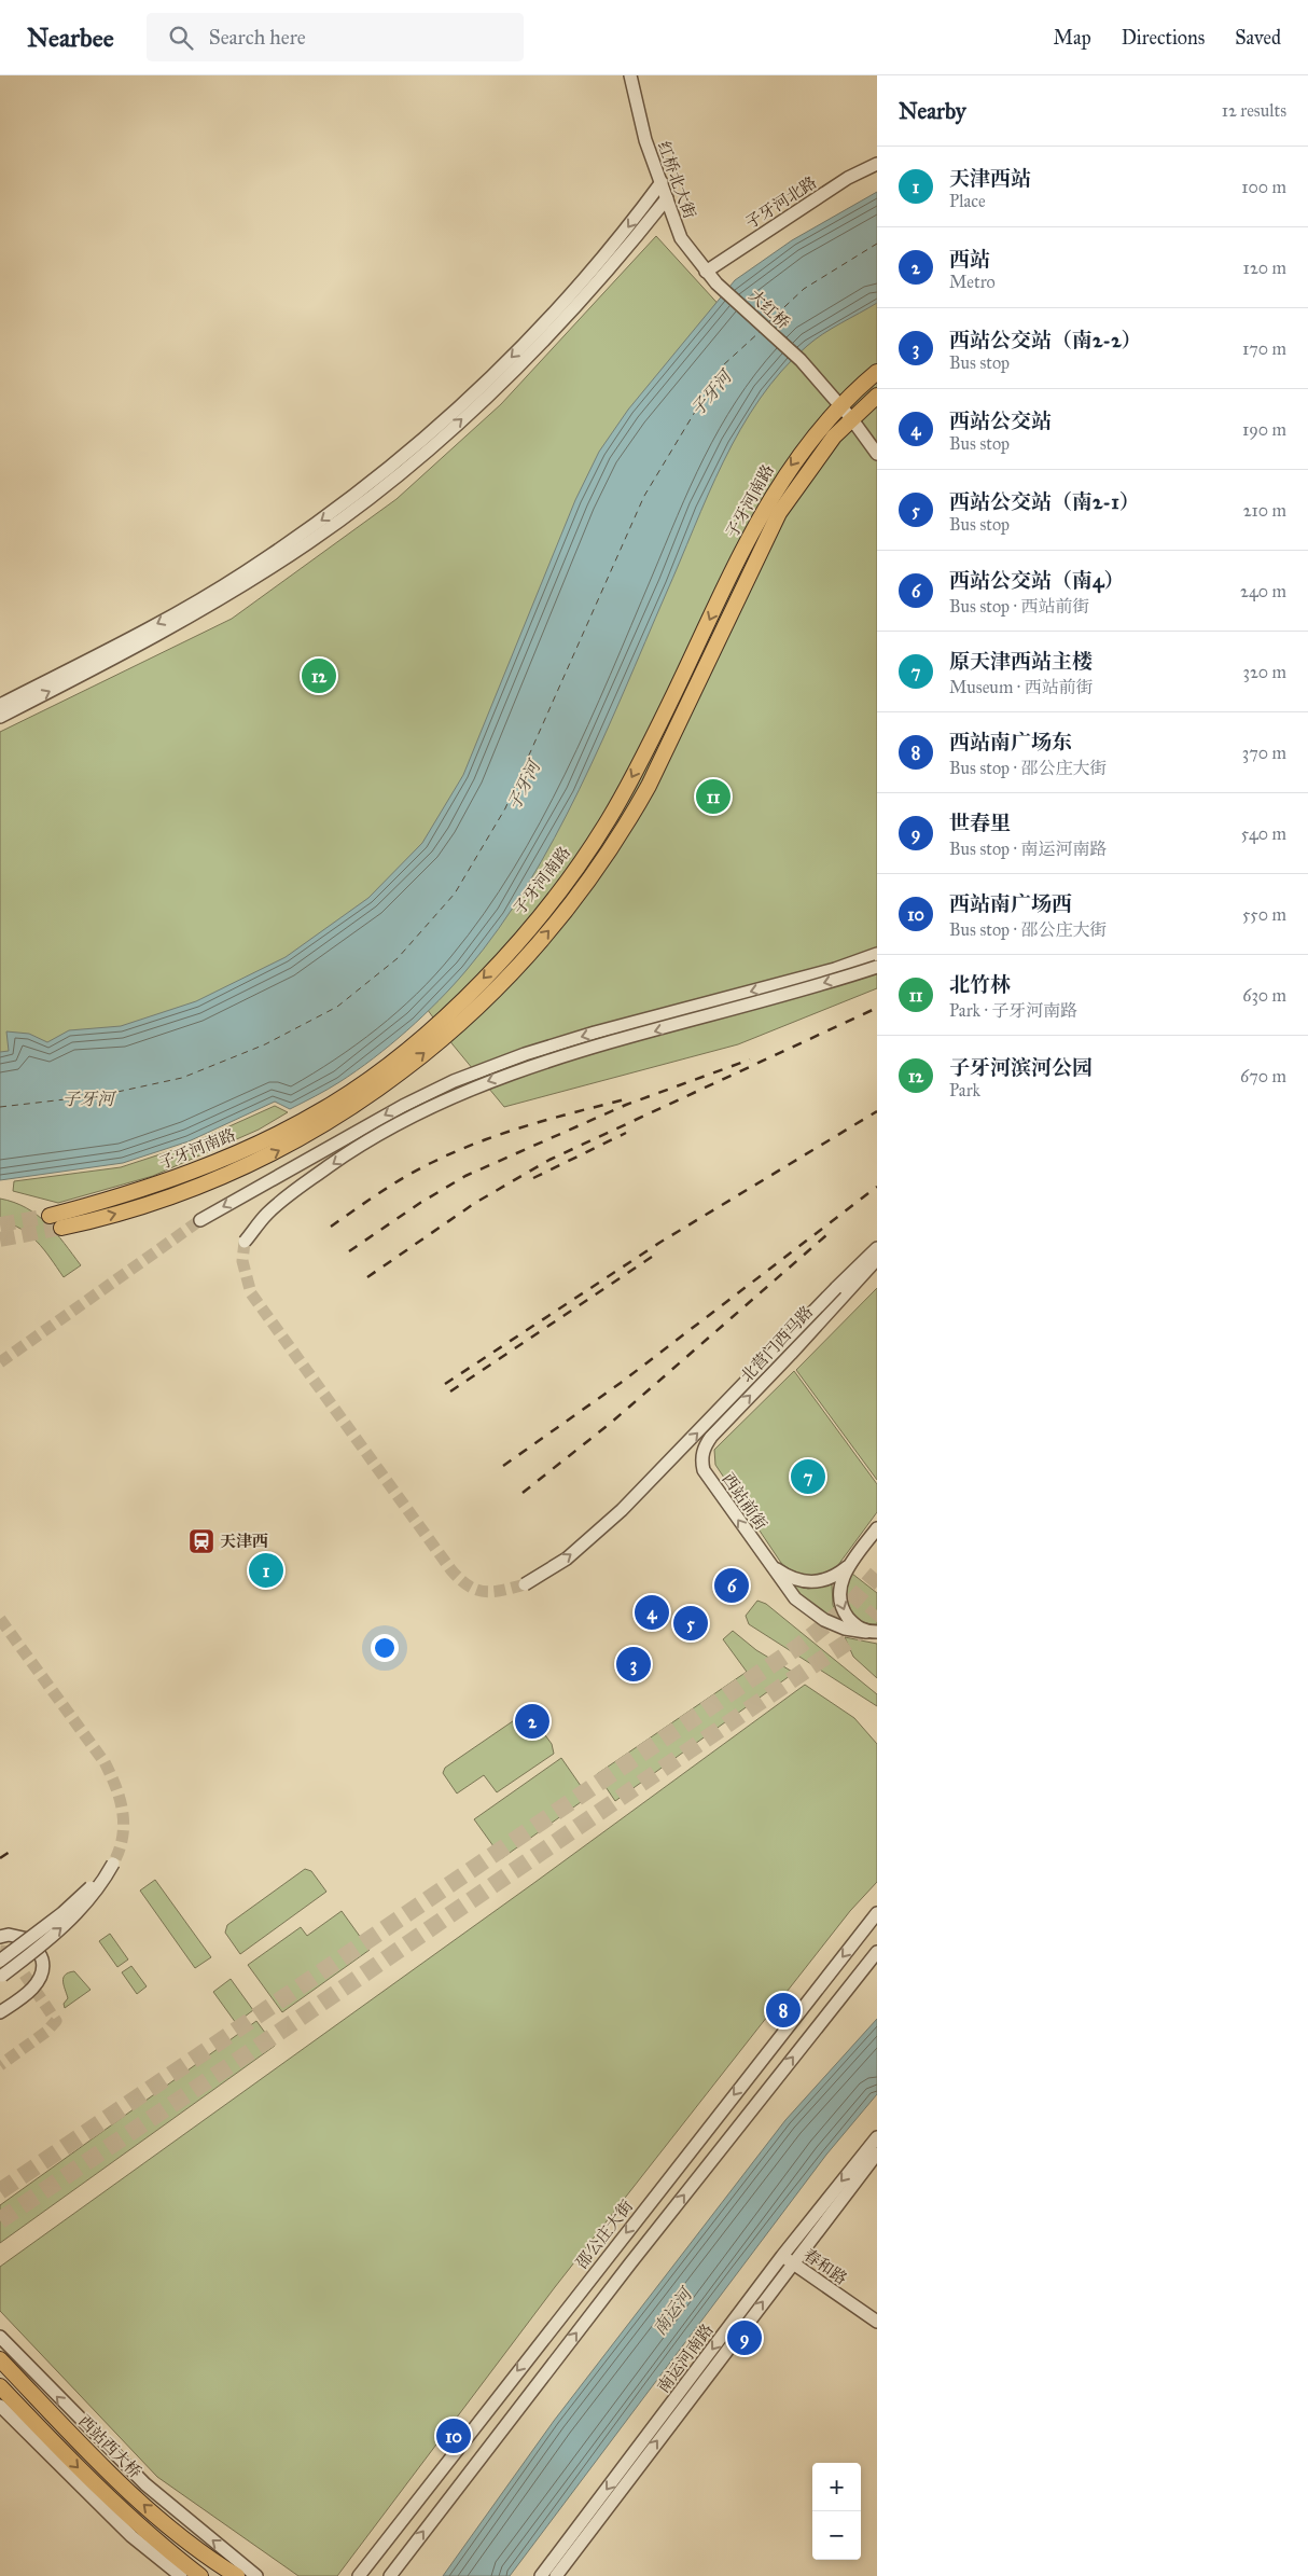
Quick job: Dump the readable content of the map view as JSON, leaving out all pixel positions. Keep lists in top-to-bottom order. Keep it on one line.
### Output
{"streets":{"main road":["子牙河南路","西站西大桥"],"street":["红桥北大街","子牙河北路","大红桥","北营门西马路","西站前街","邵公庄大街","春和路","南运河南路"]},"crossings":[["红桥北大街","子牙河北路"],["红桥北大街","大红桥"],["大红桥","子牙河南路"],["北营门西马路","西站前街"],["春和路","南运河南路"]],"one_way":["西站前街"],"water":["子牙河","南运河"],"places":{"station":["天津西"]},"page":{"header":"Nearbee","search":"Search here","nav":["Map","Directions","Saved"],"heading":["Nearby","12 results"],"list":[{"mark":"1","name":"天津西站","note":"Place","value":"100 m"},{"mark":"2","name":"西站","note":"Metro","value":"120 m"},{"mark":"3","name":"西站公交站（南2-2）","note":"Bus stop","value":"170 m"},{"mark":"4","name":"西站公交站","note":"Bus stop","value":"190 m"},{"mark":"5","name":"西站公交站（南2-1）","note":"Bus stop","value":"210 m"},{"mark":"6","name":"西站公交站（南4）","note":"Bus stop · 西站前街","value":"240 m"},{"mark":"7","name":"原天津西站主楼","note":"Museum · 西站前街","value":"320 m"},{"mark":"8","name":"西站南广场东","note":"Bus stop · 邵公庄大街","value":"370 m"},{"mark":"9","name":"世春里","note":"Bus stop · 南运河南路","value":"540 m"},{"mark":"10","name":"西站南广场西","note":"Bus stop · 邵公庄大街","value":"550 m"},{"mark":"11","name":"北竹林","note":"Park · 子牙河南路","value":"630 m"},{"mark":"12","name":"子牙河滨河公园","note":"Park","value":"670 m"}],"pins":["12","11","7","1","6","4","5","3","2","8","9","10"],"map_buttons":["+","−"]}}
